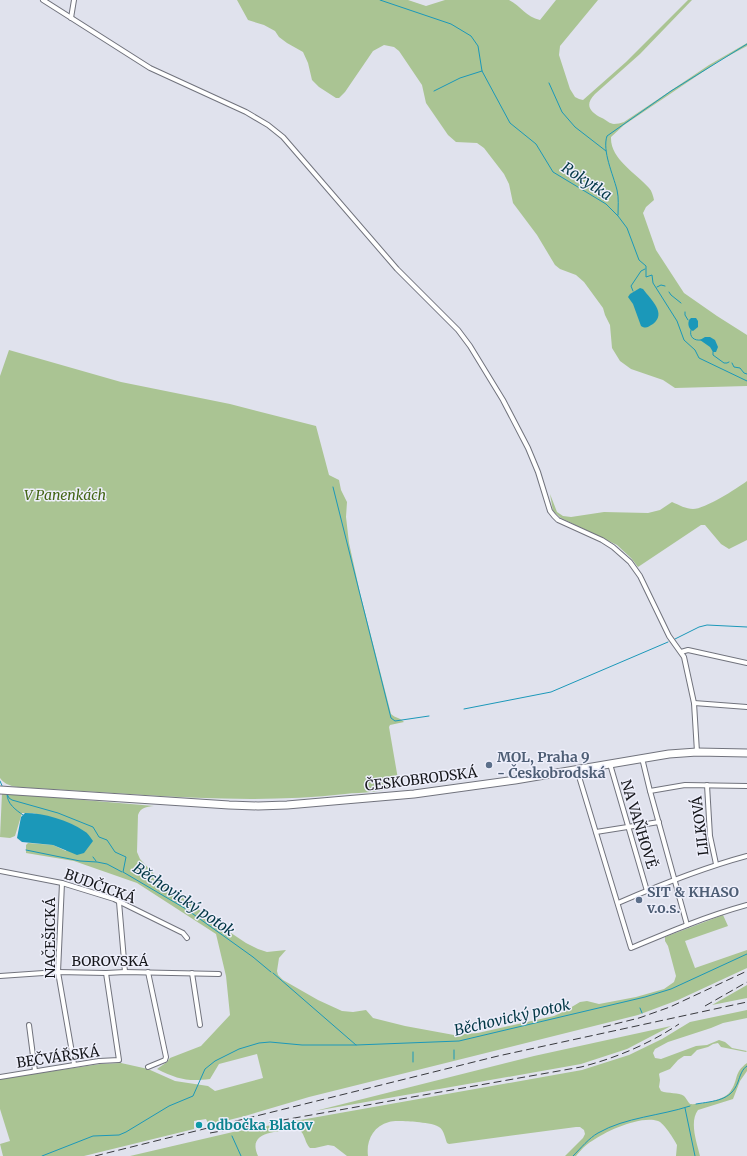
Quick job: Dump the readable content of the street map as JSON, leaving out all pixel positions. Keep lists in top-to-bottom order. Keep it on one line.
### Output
{"streets":{"main road":["ČESKOBRODSKÁ"],"street":["NA VAŇHOVĚ","LILKOVÁ","BUDČICKÁ","NAČEŠICKÁ","BOROVSKÁ","BEČVÁŘSKÁ"]},"crossings":[["ČESKOBRODSKÁ","NA VAŇHOVĚ"],["BUDČICKÁ","NAČEŠICKÁ"],["NAČEŠICKÁ","BOROVSKÁ"],["NAČEŠICKÁ","BEČVÁŘSKÁ"],["BOROVSKÁ","BEČVÁŘSKÁ"]],"water":["Rokytka","Běchovický potok"],"parks":["V Panenkách"],"places":["MOL, Praha 9 - Českobrodská","SIT & KHASO v.o.s.","odbočka Blatov"]}
